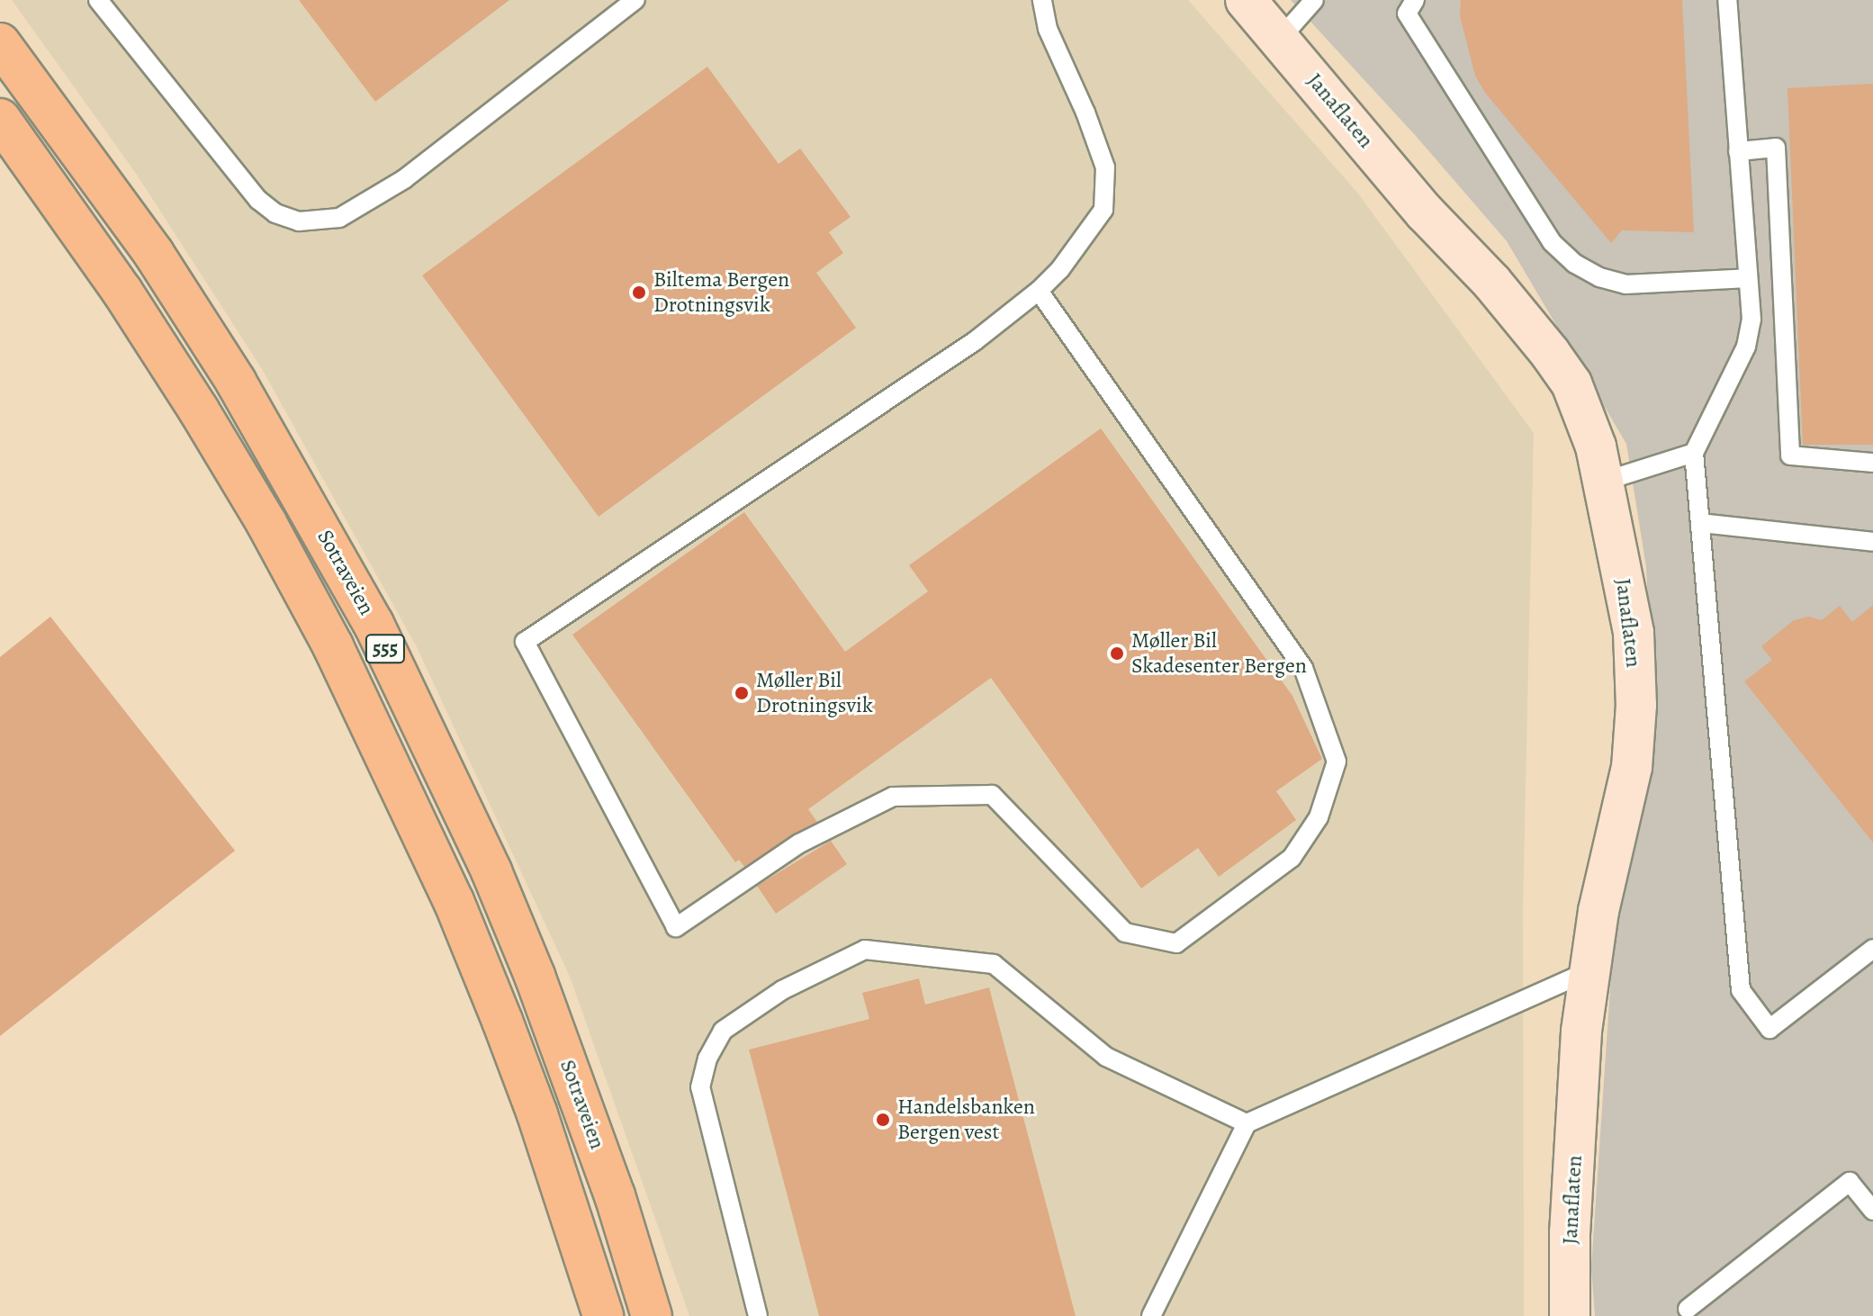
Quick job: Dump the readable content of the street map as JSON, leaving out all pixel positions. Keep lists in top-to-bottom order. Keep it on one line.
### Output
{"streets":{"highway":["Sotraveien","555"],"street":["Janaflaten"]},"places":["Biltema Bergen Drotningsvik","Møller Bil Skadesenter Bergen","Møller Bil Drotningsvik","Handelsbanken Bergen vest"]}
